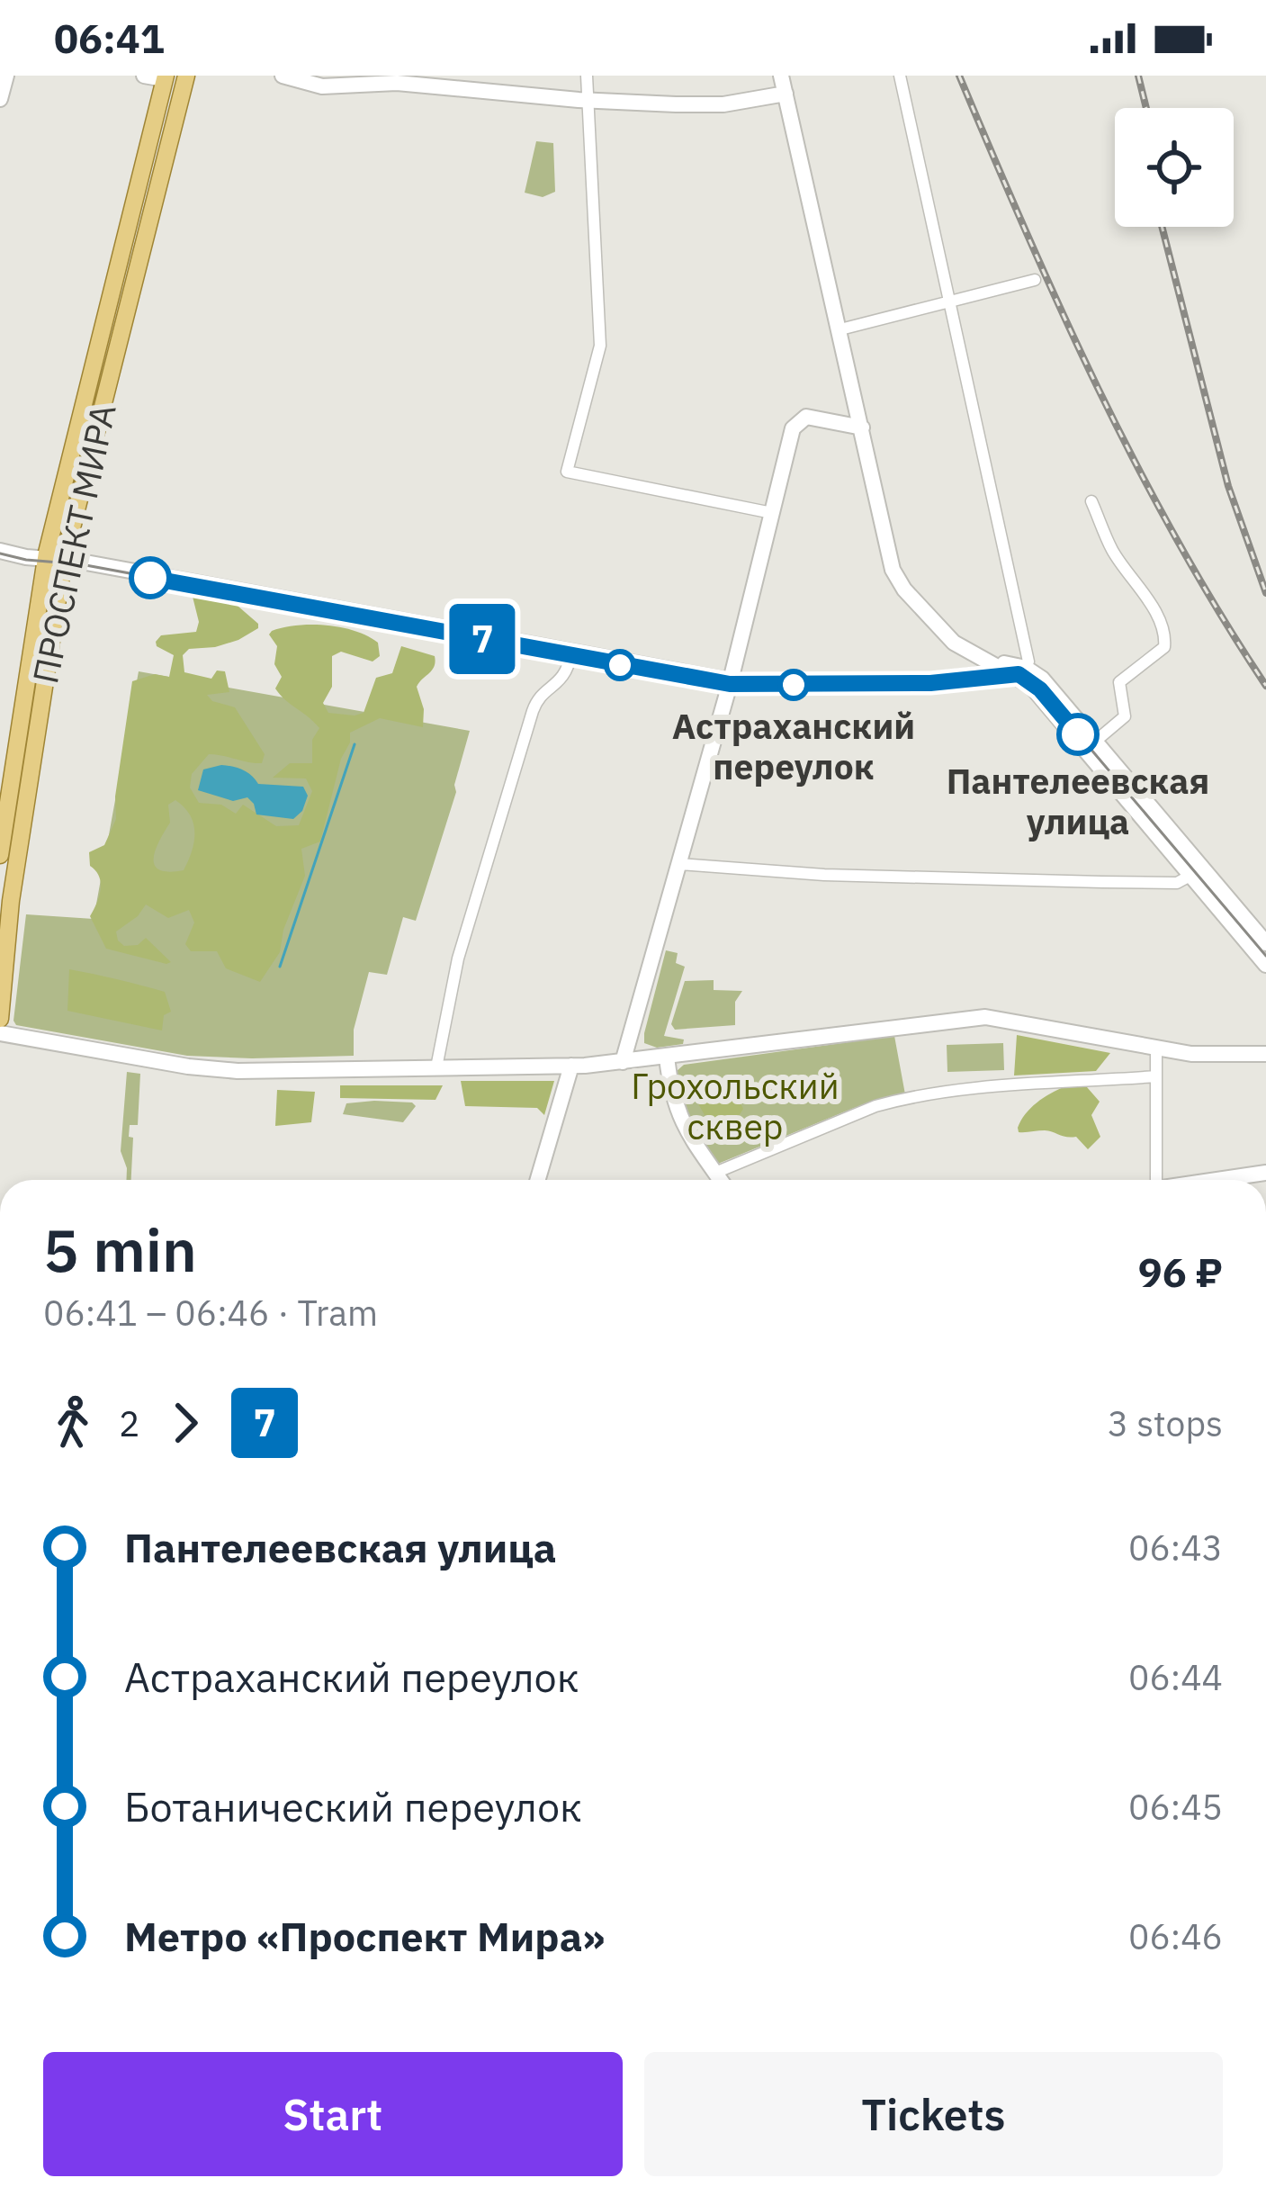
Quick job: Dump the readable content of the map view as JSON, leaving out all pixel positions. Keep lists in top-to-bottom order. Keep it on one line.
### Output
{"streets":{"main road":["ПРОСПЕКТ МИРА"]},"parks":["Грохольский сквер"],"places":["Астраханский переулок","Пантелеевская улица"],"lines":["tram line 7"],"page":{"status":"06:41","on_map":"7","heading":["5 min","06:41 – 06:46 · Tram","96 ₽"],"legs":["2","7","3 stops"],"list":[{"name":"Пантелеевская улица","value":"06:43"},{"name":"Астраханский переулок","value":"06:44"},{"name":"Ботанический переулок","value":"06:45"},{"name":"Метро «Проспект Мира»","value":"06:46"}],"buttons":["Start","Tickets"]}}
